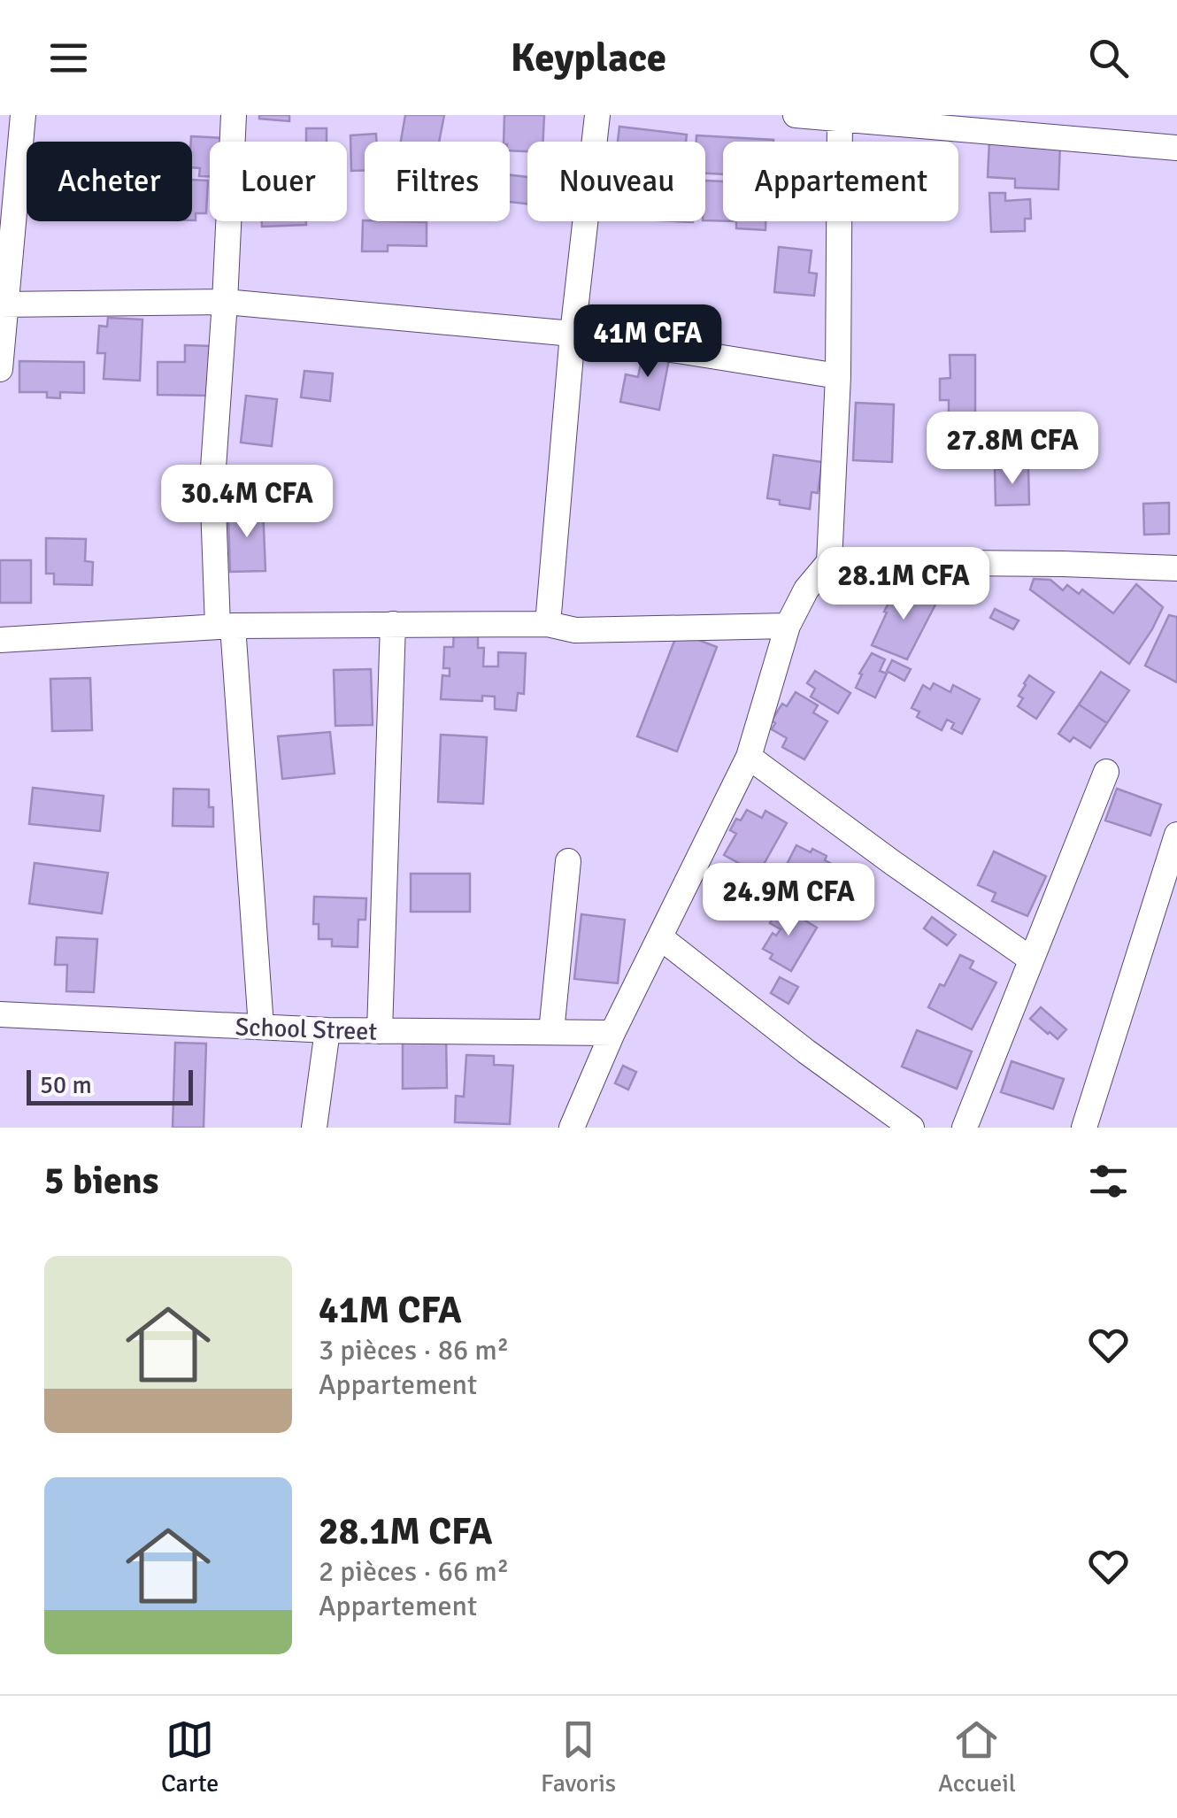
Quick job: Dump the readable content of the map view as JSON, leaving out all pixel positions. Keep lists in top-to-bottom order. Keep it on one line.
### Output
{"streets":{"street":["School Street"]},"scale_bar":"50 m","page":{"header":"Keyplace","chip":["Acheter","Louer","Filtres","Nouveau","Appartement"],"price":["41M CFA","27.8M CFA","30.4M CFA","28.1M CFA","24.9M CFA"],"scale":"50 m","heading":"5 biens","list":[{"name":"41M CFA","note":"3 pièces · 86 m² · Appartement"},{"name":"28.1M CFA","note":"2 pièces · 66 m² · Appartement"}],"tabs":["Carte","Favoris","Accueil"]}}
